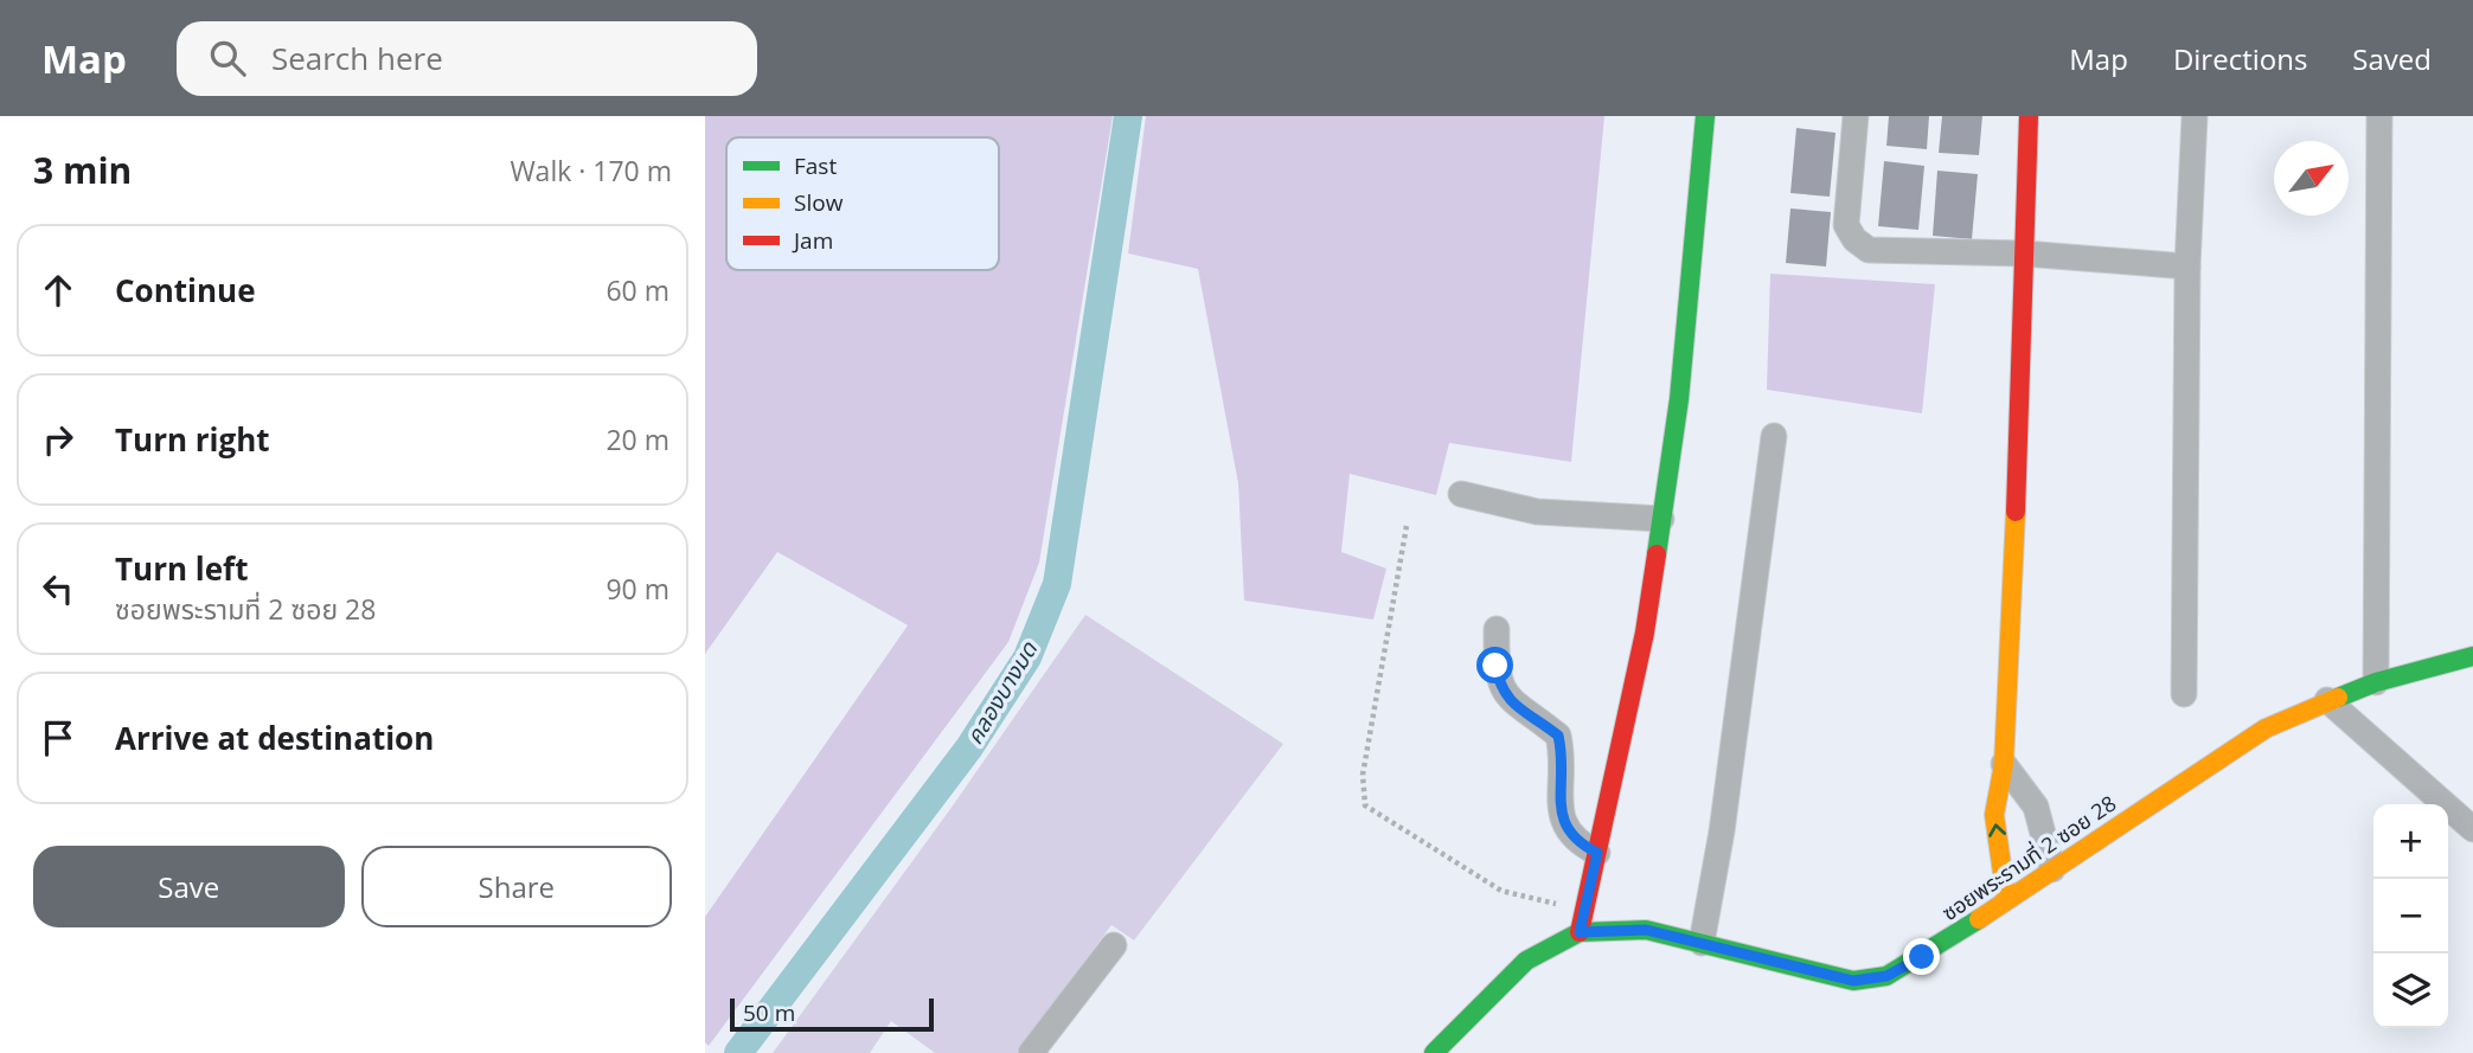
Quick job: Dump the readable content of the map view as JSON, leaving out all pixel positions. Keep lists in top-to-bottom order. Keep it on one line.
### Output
{"streets":{"street":["ซอยพระรามที่ 2 ซอย 28"]},"water":["คลองบางมด"],"legend":["Fast","Slow","Jam"],"scale_bar":"50 m","north":"top right","page":{"header":"Map","search":"Search here","nav":["Map","Directions","Saved"],"heading":["3 min","Walk · 170 m"],"list":[["Continue","60 m"],["Turn right","20 m"],["Turn left","ซอยพระรามที่ 2 ซอย 28","90 m"],"Arrive at destination"],"map_buttons":["+","−"],"buttons":["Save","Share"],"scale":"50 m"}}
